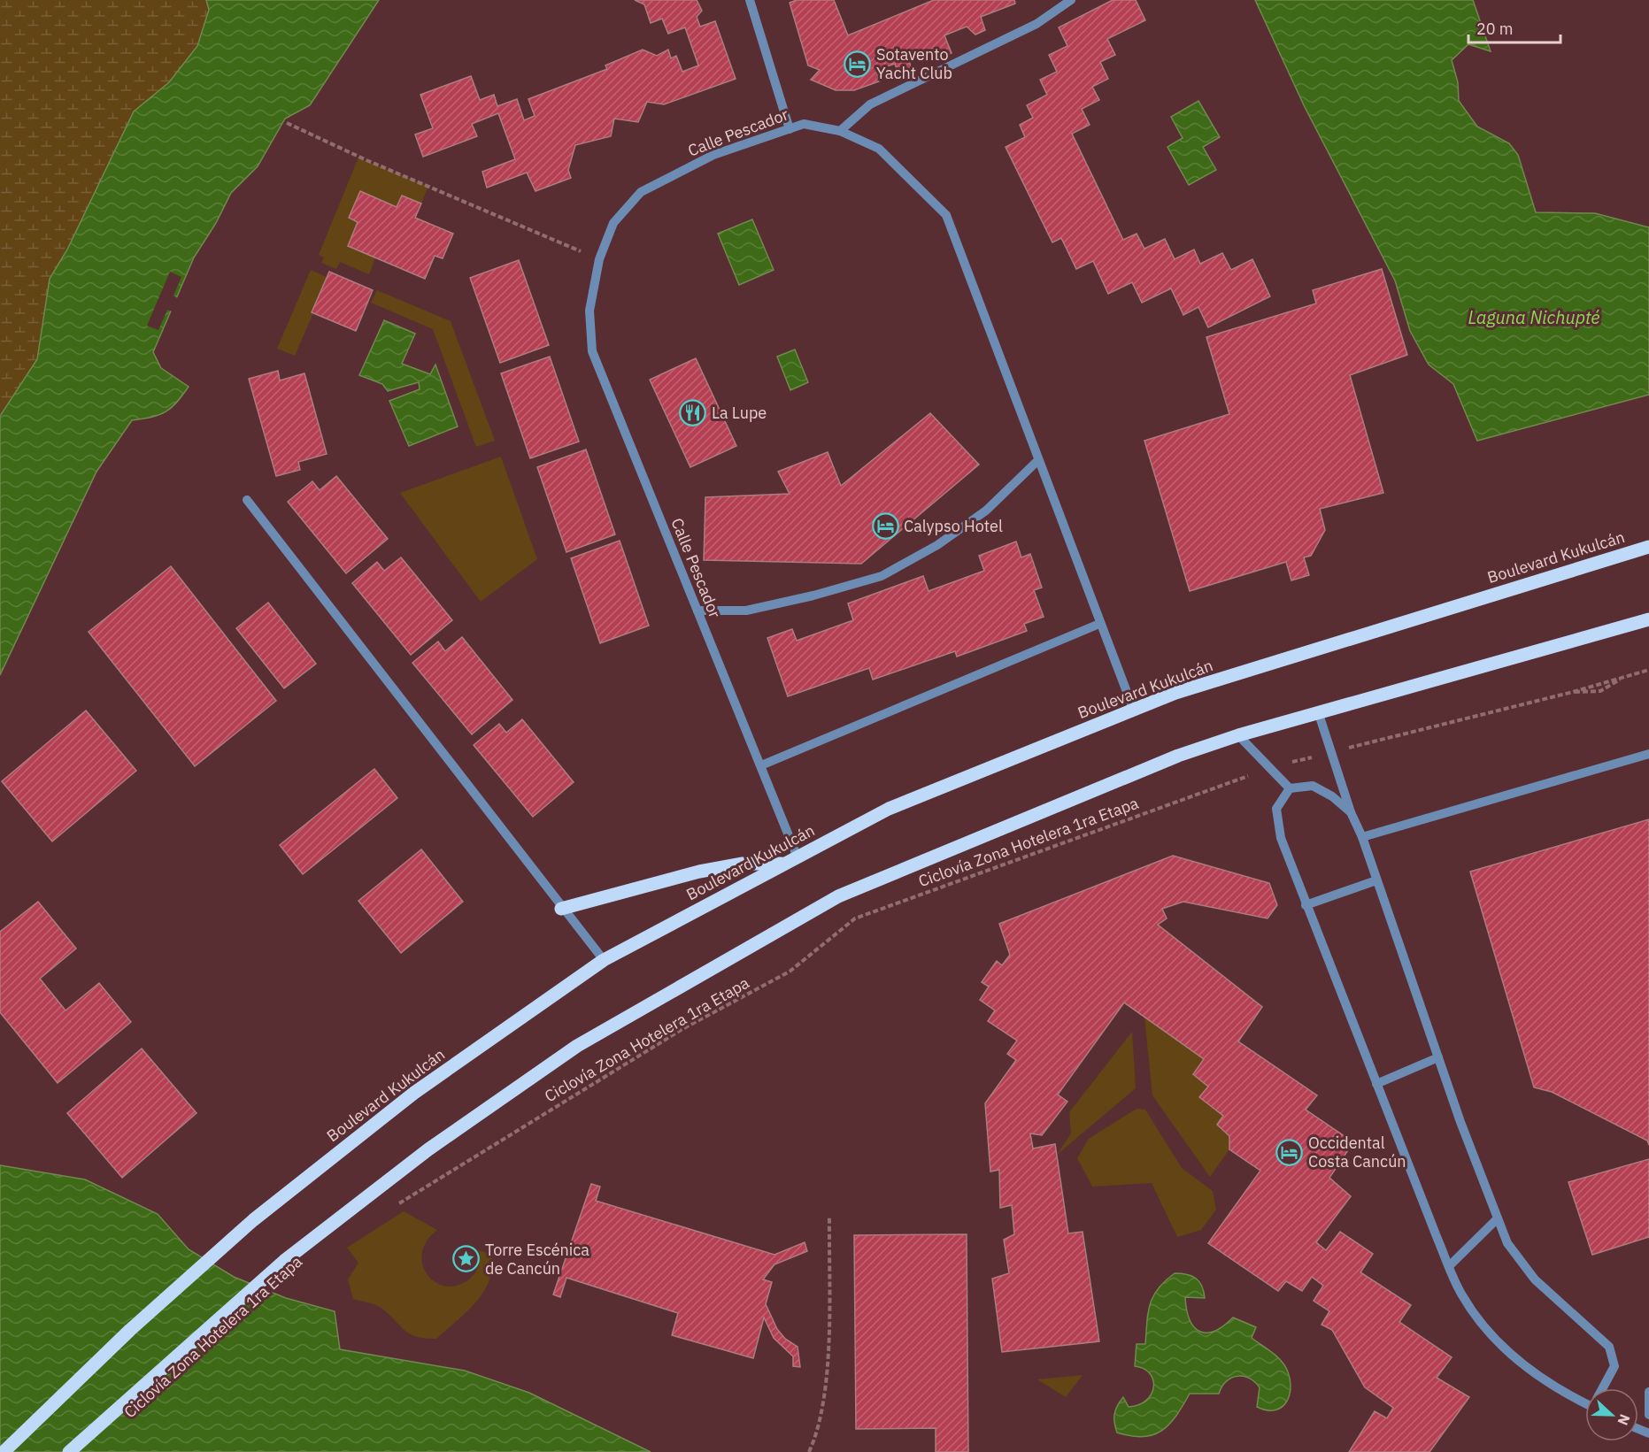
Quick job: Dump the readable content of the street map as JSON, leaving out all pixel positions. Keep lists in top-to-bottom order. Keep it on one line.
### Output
{"streets":{"main road":["Boulevard Kukulcán"],"street":["Calle Pescador"],"path":["Ciclovía Zona Hotelera 1ra Etapa"]},"crossings":[["Calle Pescador","Boulevard Kukulcán"]],"water":["Laguna Nichupté"],"places":{"hotel":["Sotavento Yacht Club","Calypso Hotel","Occidental Costa Cancún"],"restaurant":["La Lupe"],"place":["Torre Escénica de Cancún"]},"scale_bar":"20 m","north":"right"}
